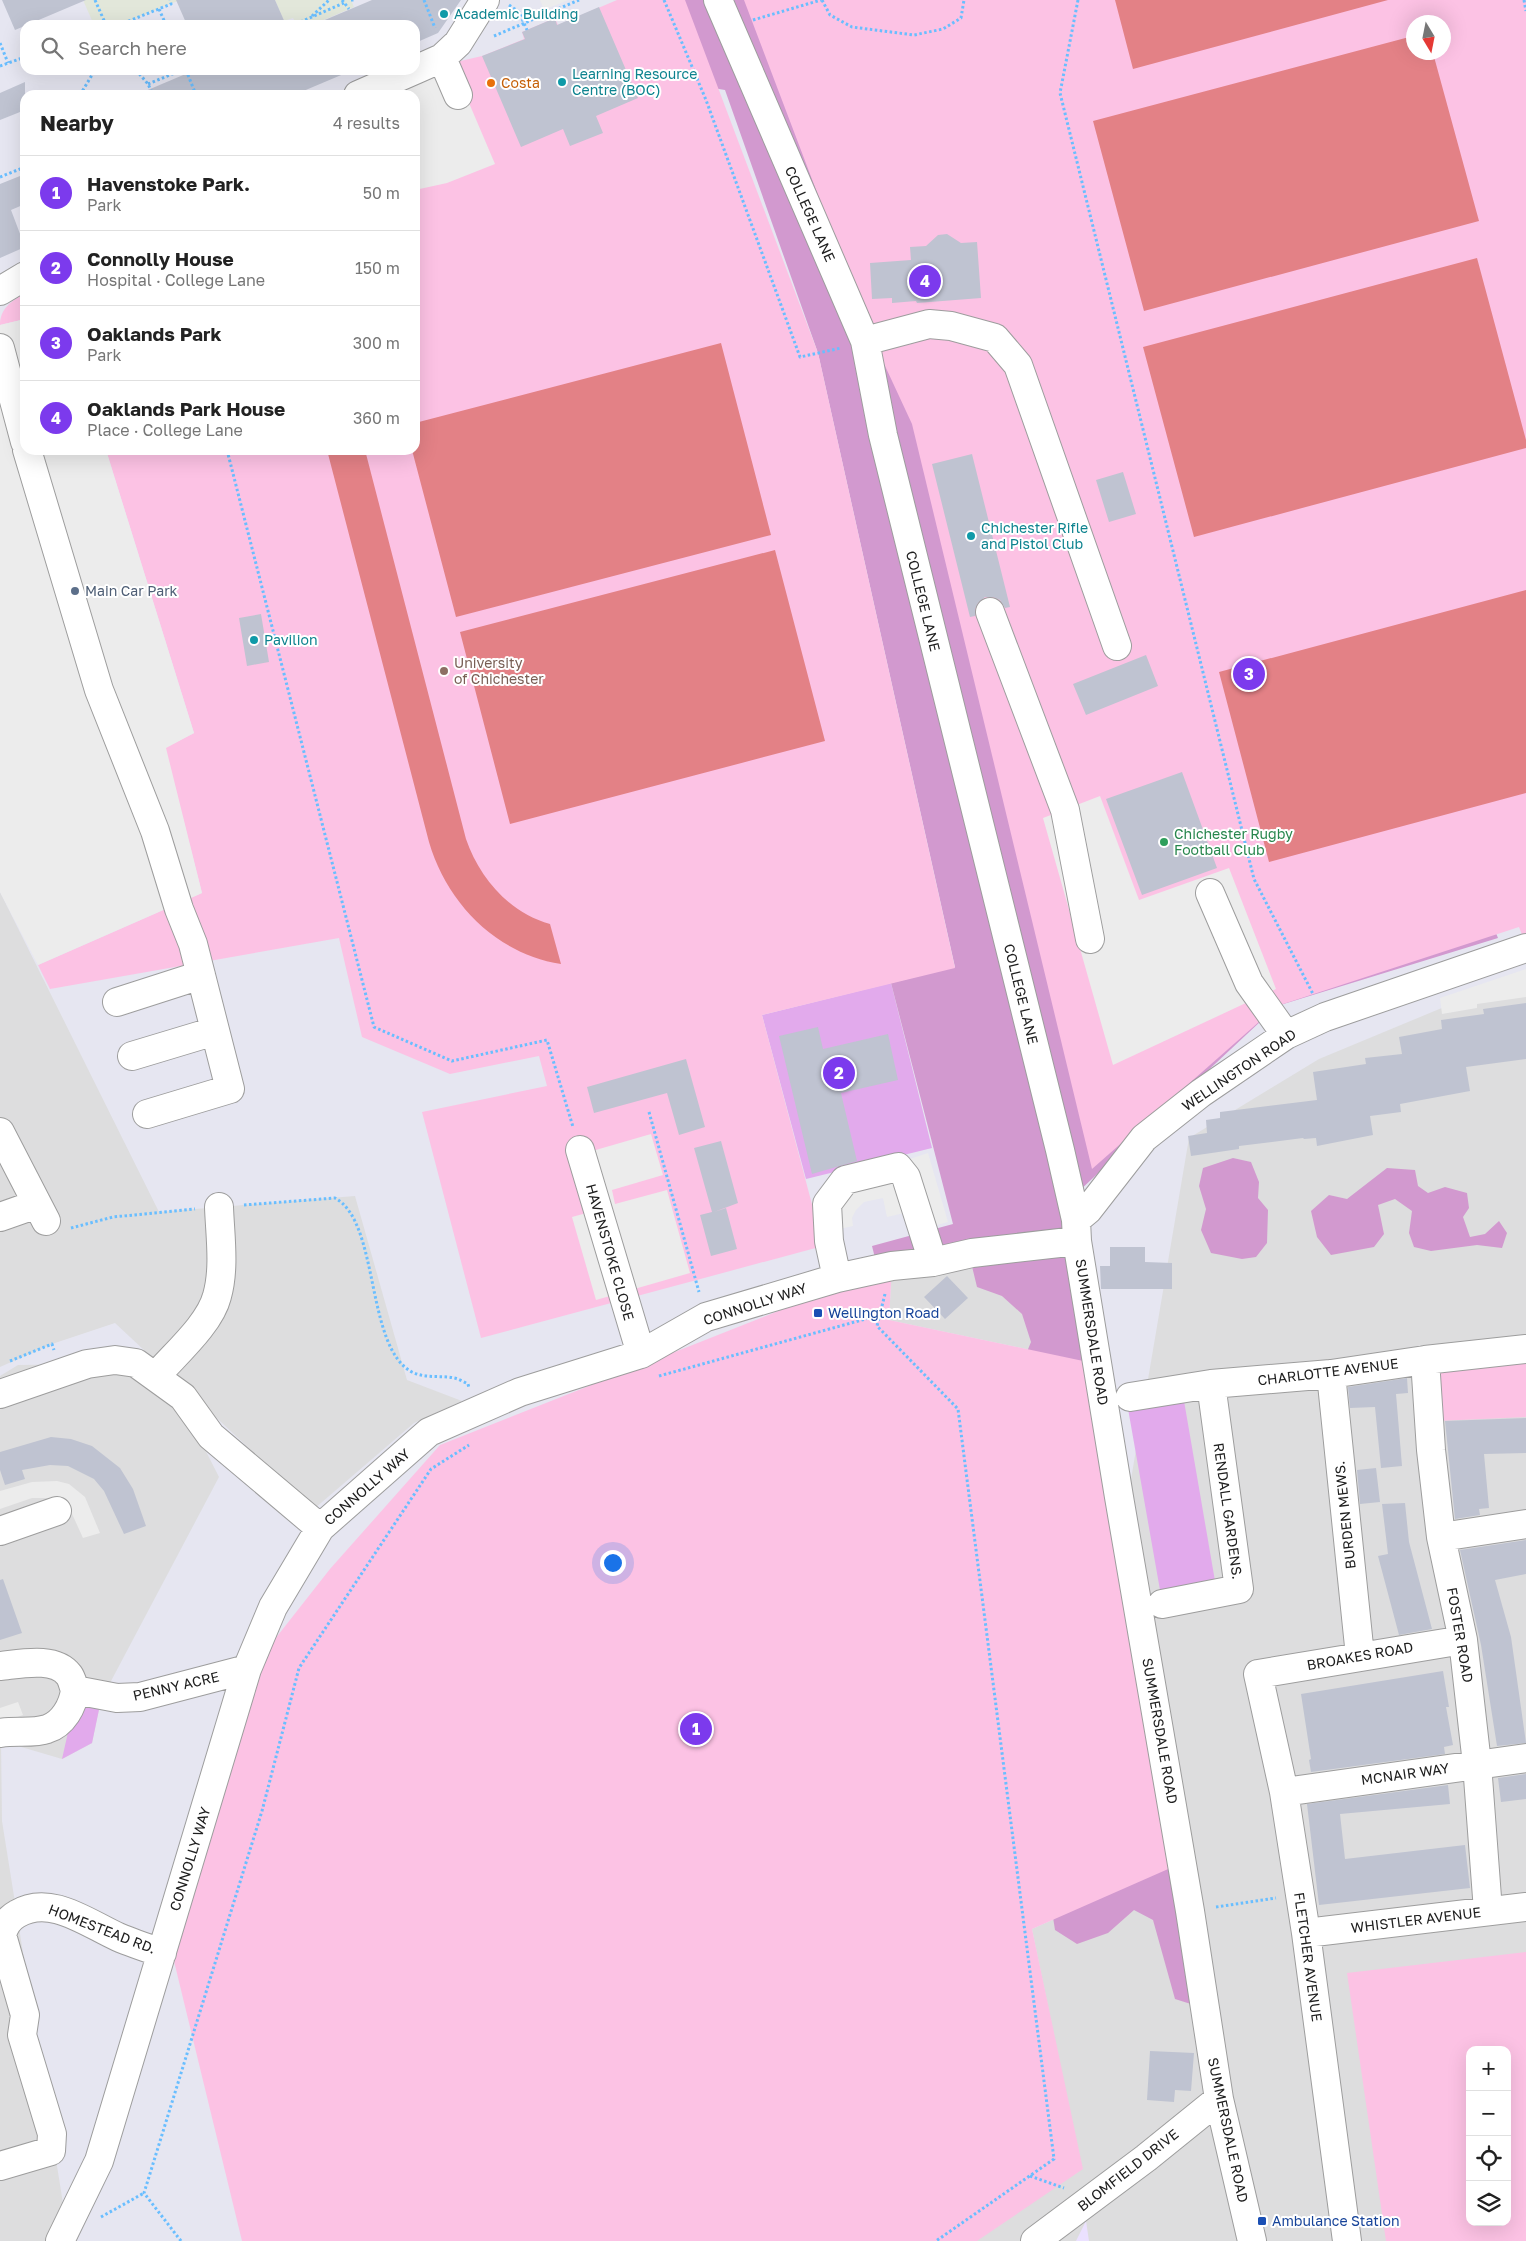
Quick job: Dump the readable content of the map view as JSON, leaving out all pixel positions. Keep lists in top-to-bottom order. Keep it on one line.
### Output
{"streets":{"street":["COLLEGE LANE","WELLINGTON ROAD","HAVENSTOKE CLOSE","CONNOLLY WAY","SUMMERSDALE ROAD","CHARLOTTE AVENUE","RENDALL GARDENS.","BURDEN MEWS.","FOSTER ROAD","BROAKES ROAD","PENNY ACRE","MCNAIR WAY","WHISTLER AVENUE","HOMESTEAD RD.","FLETCHER AVENUE","BLOMFIELD DRIVE"]},"crossings":[["COLLEGE LANE","WELLINGTON ROAD"],["COLLEGE LANE","CONNOLLY WAY"],["COLLEGE LANE","SUMMERSDALE ROAD"],["WELLINGTON ROAD","CONNOLLY WAY"],["WELLINGTON ROAD","SUMMERSDALE ROAD"],["HAVENSTOKE CLOSE","CONNOLLY WAY"],["CONNOLLY WAY","SUMMERSDALE ROAD"],["CONNOLLY WAY","PENNY ACRE"],["CONNOLLY WAY","HOMESTEAD RD."],["SUMMERSDALE ROAD","BLOMFIELD DRIVE"],["CHARLOTTE AVENUE","RENDALL GARDENS."],["CHARLOTTE AVENUE","BURDEN MEWS."],["CHARLOTTE AVENUE","FOSTER ROAD"],["BURDEN MEWS.","BROAKES ROAD"],["FOSTER ROAD","BROAKES ROAD"],["FOSTER ROAD","MCNAIR WAY"],["FOSTER ROAD","WHISTLER AVENUE"],["BROAKES ROAD","FLETCHER AVENUE"],["MCNAIR WAY","FLETCHER AVENUE"],["WHISTLER AVENUE","FLETCHER AVENUE"]],"places":{"other":["Academic Building","Learning Resource Centre (BOC)","Costa","Chichester Rifle and Pistol Club","Main Car Park","Pavilion","University of Chichester","Chichester Rugby Football Club"],"transit":["Wellington Road","Ambulance Station"]},"north":"bottom","page":{"search":"Search here","heading":["Nearby","4 results"],"list":[{"mark":"1","name":"Havenstoke Park.","note":"Park","value":"50 m"},{"mark":"2","name":"Connolly House","note":"Hospital · College Lane","value":"150 m"},{"mark":"3","name":"Oaklands Park","note":"Park","value":"300 m"},{"mark":"4","name":"Oaklands Park House","note":"Place · College Lane","value":"360 m"}],"pins":["4","3","2","1"],"map_buttons":["+","−"]}}
